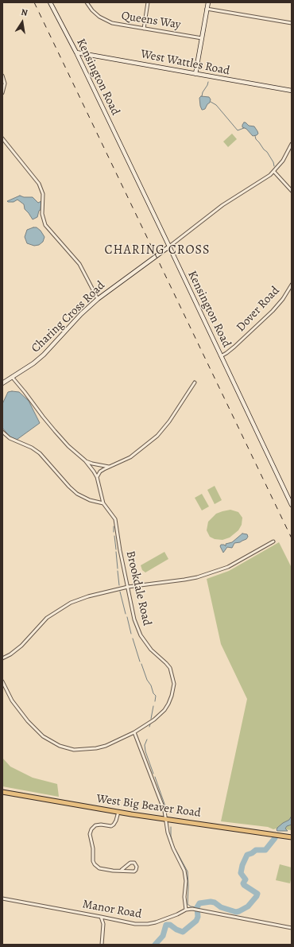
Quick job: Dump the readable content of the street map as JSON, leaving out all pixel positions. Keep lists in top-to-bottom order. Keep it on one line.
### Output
{"streets":{"main road":["West Big Beaver Road"],"street":["Queens Way","West Wattles Road","Kensington Road","Dover Road","Charing Cross Road","Brookdale Road","Manor Road"]},"crossings":[["West Wattles Road","Kensington Road"],["Kensington Road","Dover Road"],["Kensington Road","Charing Cross Road"],["Charing Cross Road","Brookdale Road"]],"districts":["CHARING CROSS"],"north":"top"}
